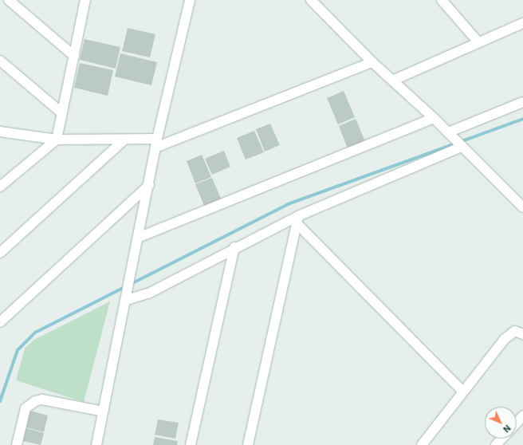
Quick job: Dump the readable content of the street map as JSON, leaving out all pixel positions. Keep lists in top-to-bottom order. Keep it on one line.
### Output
{"north":"bottom right"}
